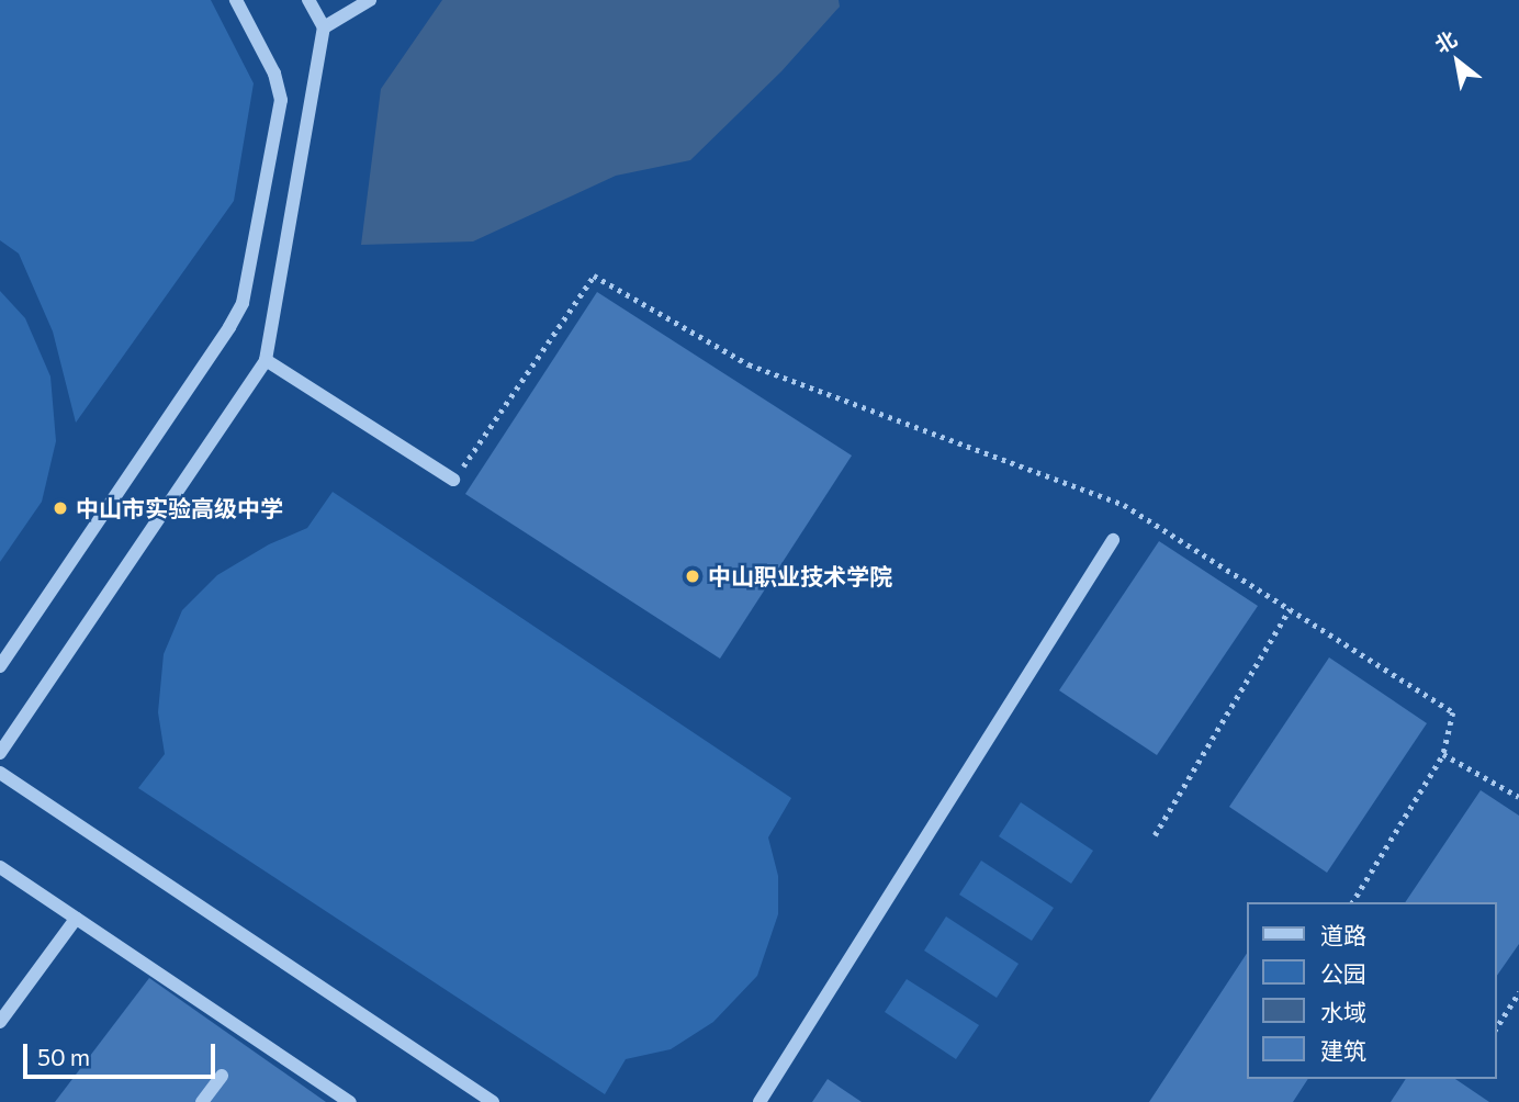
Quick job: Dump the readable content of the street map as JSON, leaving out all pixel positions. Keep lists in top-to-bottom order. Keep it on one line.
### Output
{"places":["中山市实验高级中学","中山职业技术学院"],"legend":["道路","公园","水域","建筑"],"scale_bar":"50 m","north":"top left"}
